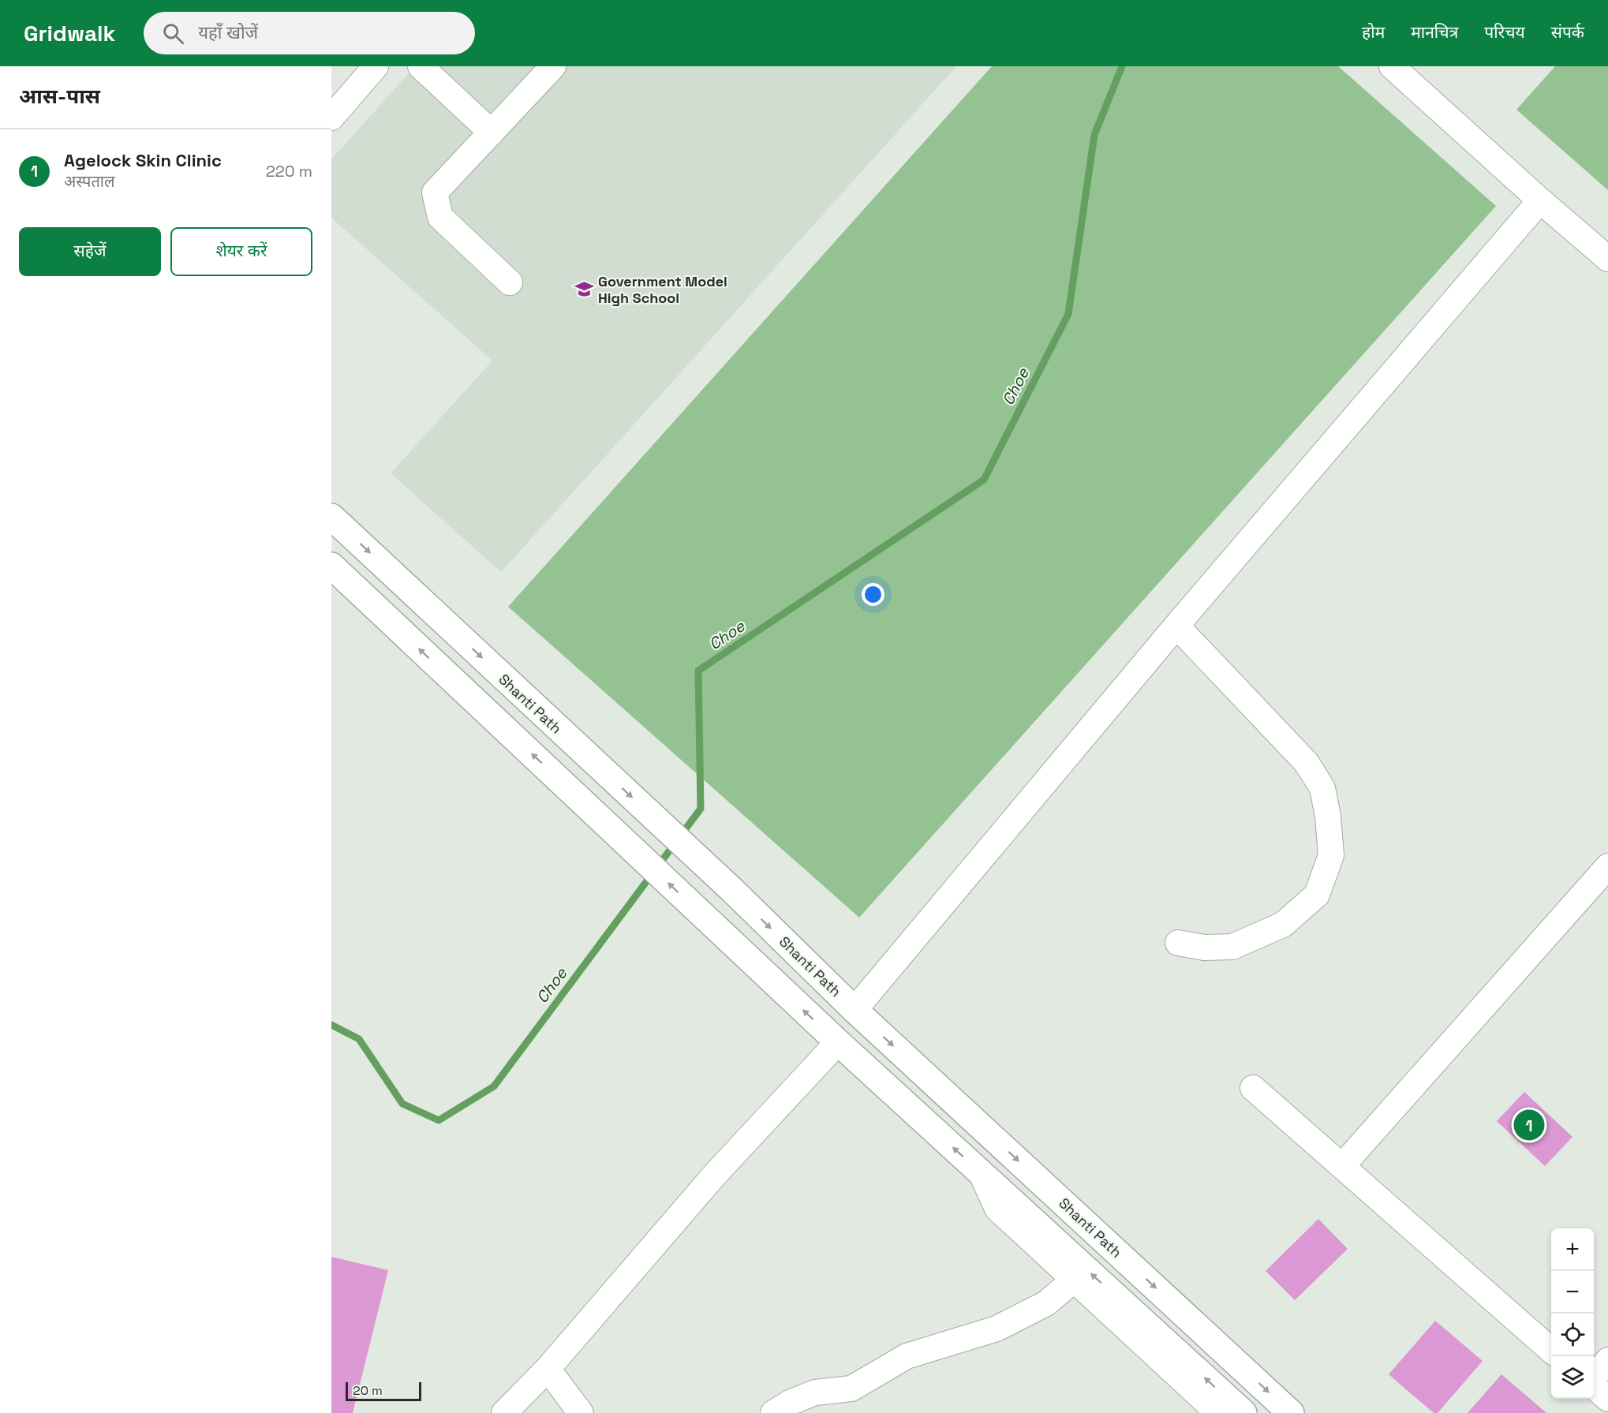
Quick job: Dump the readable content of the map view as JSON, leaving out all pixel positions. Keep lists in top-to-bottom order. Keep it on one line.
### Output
{"streets":{"main road":["Shanti Path"]},"water":["Choe"],"places":{"school or university":["Government Model High School"]},"scale_bar":"20 m","page":{"header":"Gridwalk","search":"यहाँ खोजें","nav":["होम","मानचित्र","परिचय","संपर्क"],"heading":"आस-पास","list":[{"mark":"1","name":"Agelock Skin Clinic","note":"अस्पताल","value":"220 m"}],"buttons":["सहेजें","शेयर करें"],"pins":"1","map_buttons":["+","−"],"scale":"20 m"}}
